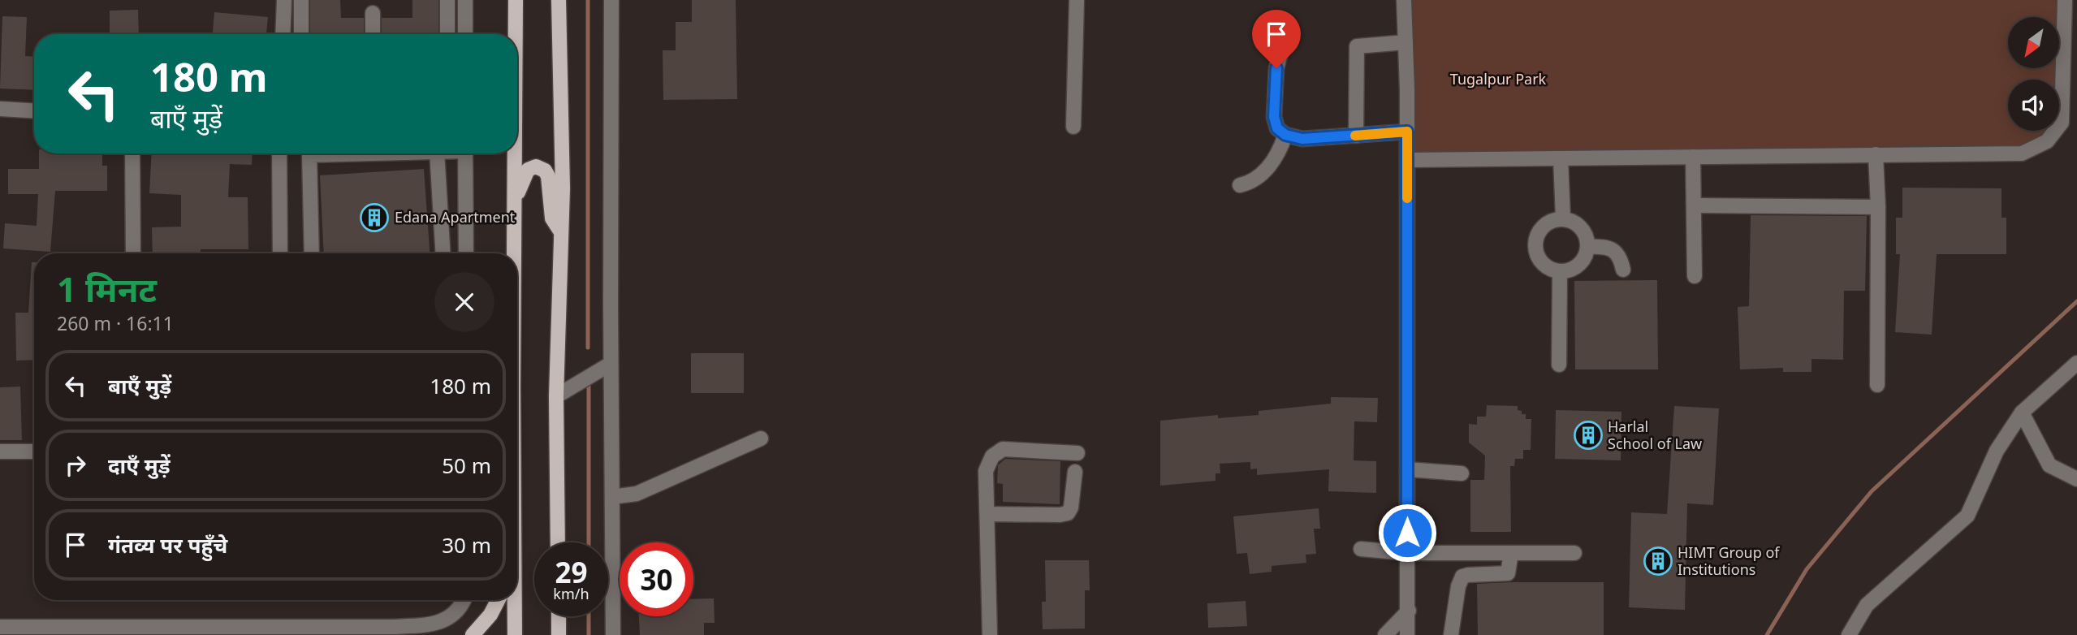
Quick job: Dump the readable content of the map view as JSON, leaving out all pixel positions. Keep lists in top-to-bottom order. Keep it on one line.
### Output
{"parks":["Tugalpur Park"],"places":{"building":["Edana Apartment","Harlal School of Law","HIMT Group of Institutions"]},"north":"bottom left","page":{"turn":["180 m","बाएँ मुड़ें"],"heading":["1 मिनट","260 m · 16:11"],"list":[{"name":"बाएँ मुड़ें","value":"180 m"},{"name":"दाएँ मुड़ें","value":"50 m"},{"name":"गंतव्य पर पहुँचे","value":"30 m"}],"speed":"29 km/h","limit":"30"}}
